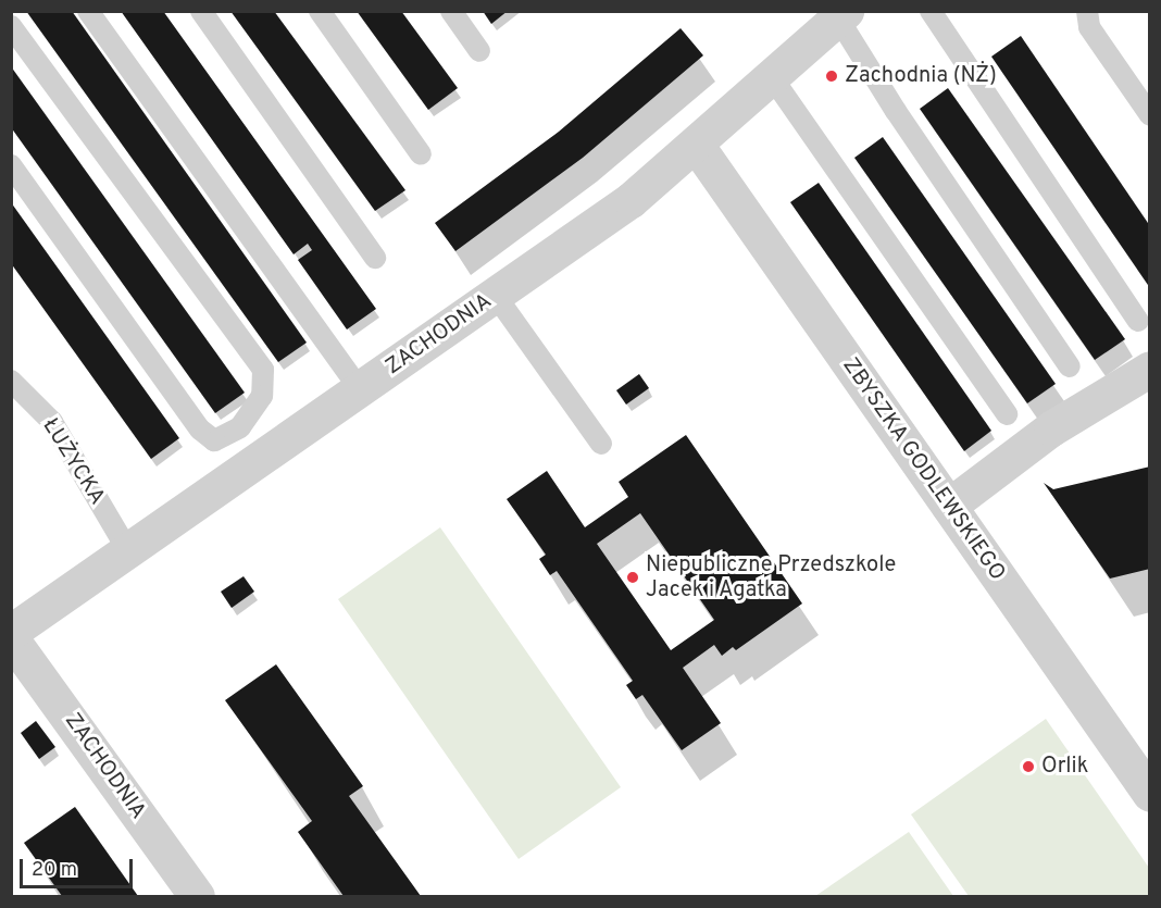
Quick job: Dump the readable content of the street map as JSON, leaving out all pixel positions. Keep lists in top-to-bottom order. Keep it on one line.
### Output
{"streets":{"street":["ZACHODNIA","ZBYSZKA GODLEWSKIEGO"],"lane":["ŁUŻYCKA"]},"crossings":[["ZACHODNIA","ŁUŻYCKA"],["ZACHODNIA","ZBYSZKA GODLEWSKIEGO"]],"places":["Zachodnia (NŻ)","Niepubliczne Przedszkole Jacek i Agatka","Orlik"],"scale_bar":"20 m"}
